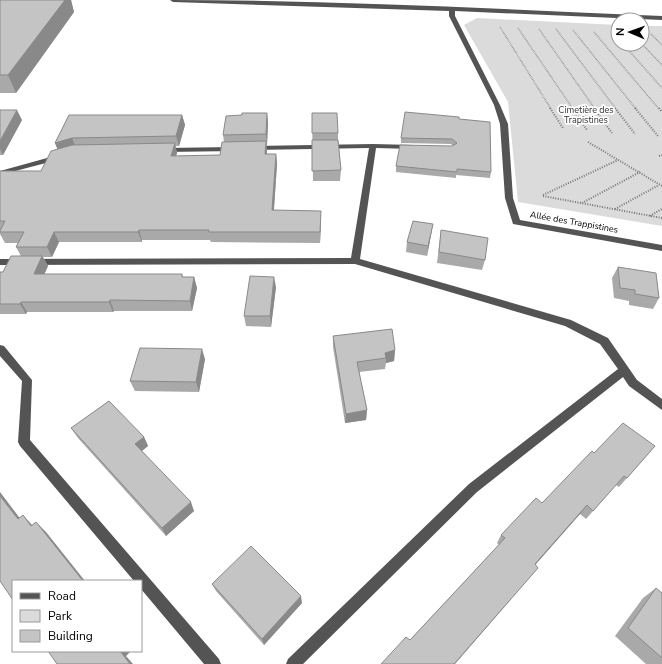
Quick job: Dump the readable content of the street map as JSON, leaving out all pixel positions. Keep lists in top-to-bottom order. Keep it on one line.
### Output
{"streets":{"street":["Allée des Trappistines"]},"parks":["Cimetière des Trapistines"],"legend":["Road","Park","Building"],"north":"left"}
